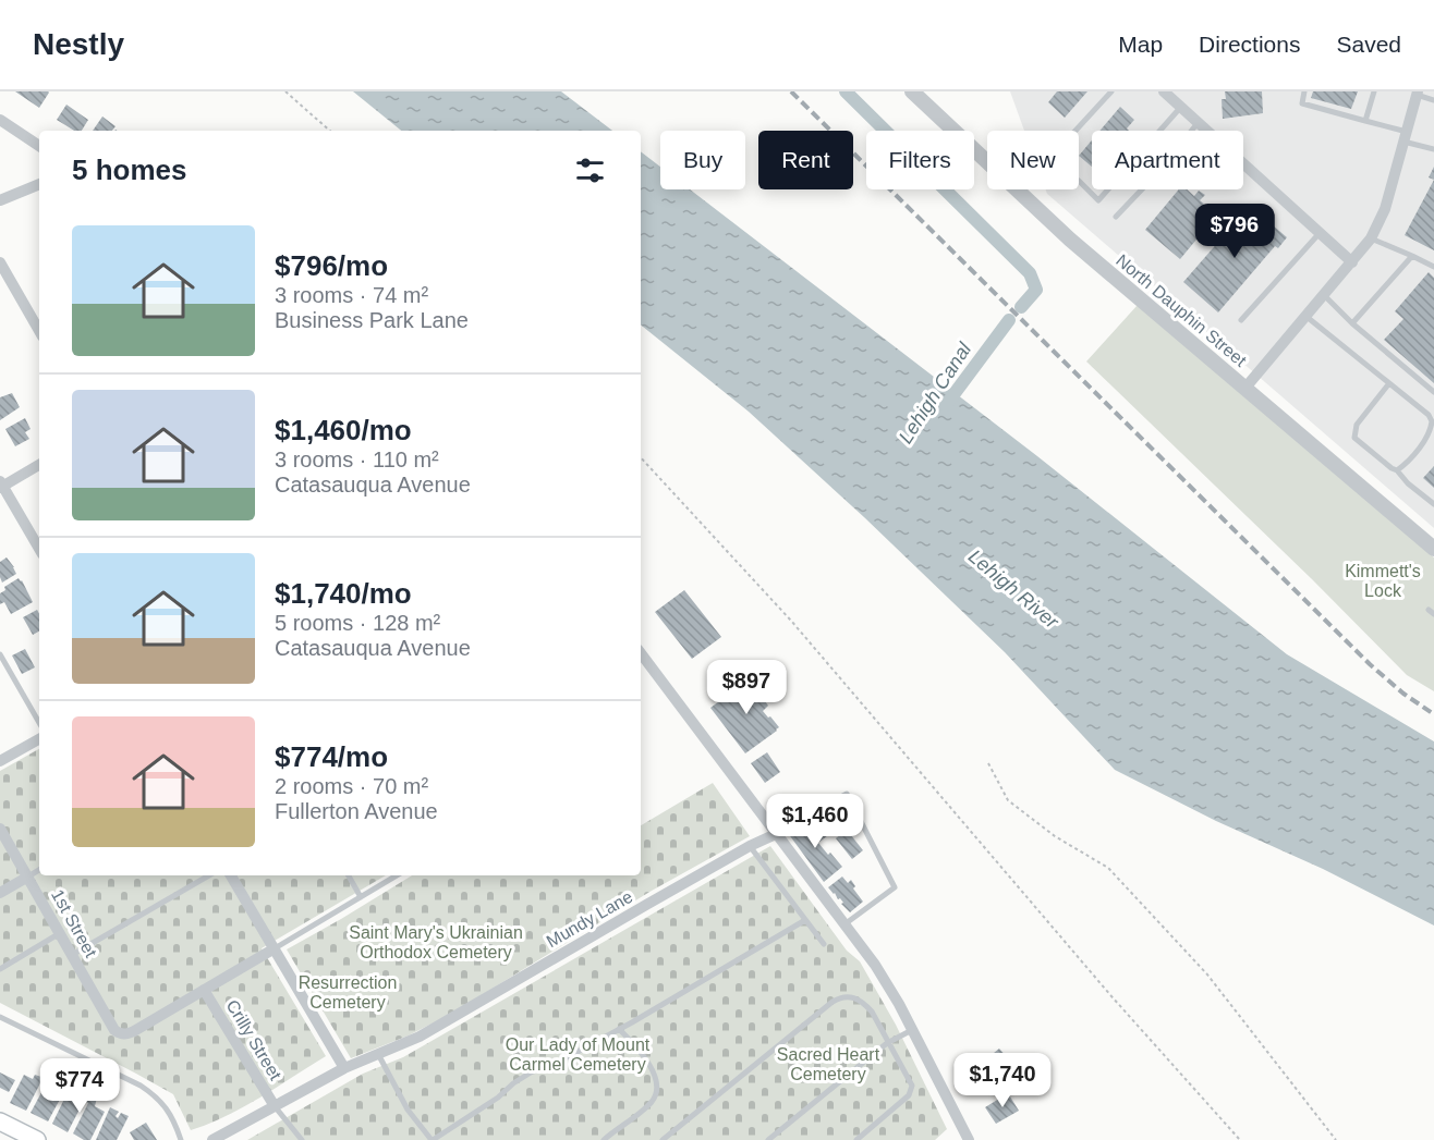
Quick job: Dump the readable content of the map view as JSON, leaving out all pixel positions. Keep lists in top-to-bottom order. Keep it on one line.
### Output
{"streets":{"street":["North Dauphin Street","Mundy Lane","1st Street","Crilly Street"]},"crossings":[["Mundy Lane","Crilly Street"],["1st Street","Crilly Street"]],"water":["Lehigh Canal","Lehigh River"],"parks":["Kimmett's Lock","Saint Mary's Ukrainian Orthodox Cemetery","Resurrection Cemetery","Our Lady of Mount Carmel Cemetery","Sacred Heart Cemetery"],"page":{"header":"Nestly","nav":["Map","Directions","Saved"],"chip":["Buy","Rent","Filters","New","Apartment"],"heading":"5 homes","price":["$796","$897","$1,460","$1,740","$774"],"list":[{"name":"$796/mo","note":"3 rooms · 74 m² · Business Park Lane"},{"name":"$1,460/mo","note":"3 rooms · 110 m² · Catasauqua Avenue"},{"name":"$1,740/mo","note":"5 rooms · 128 m² · Catasauqua Avenue"},{"name":"$774/mo","note":"2 rooms · 70 m² · Fullerton Avenue"}]}}
